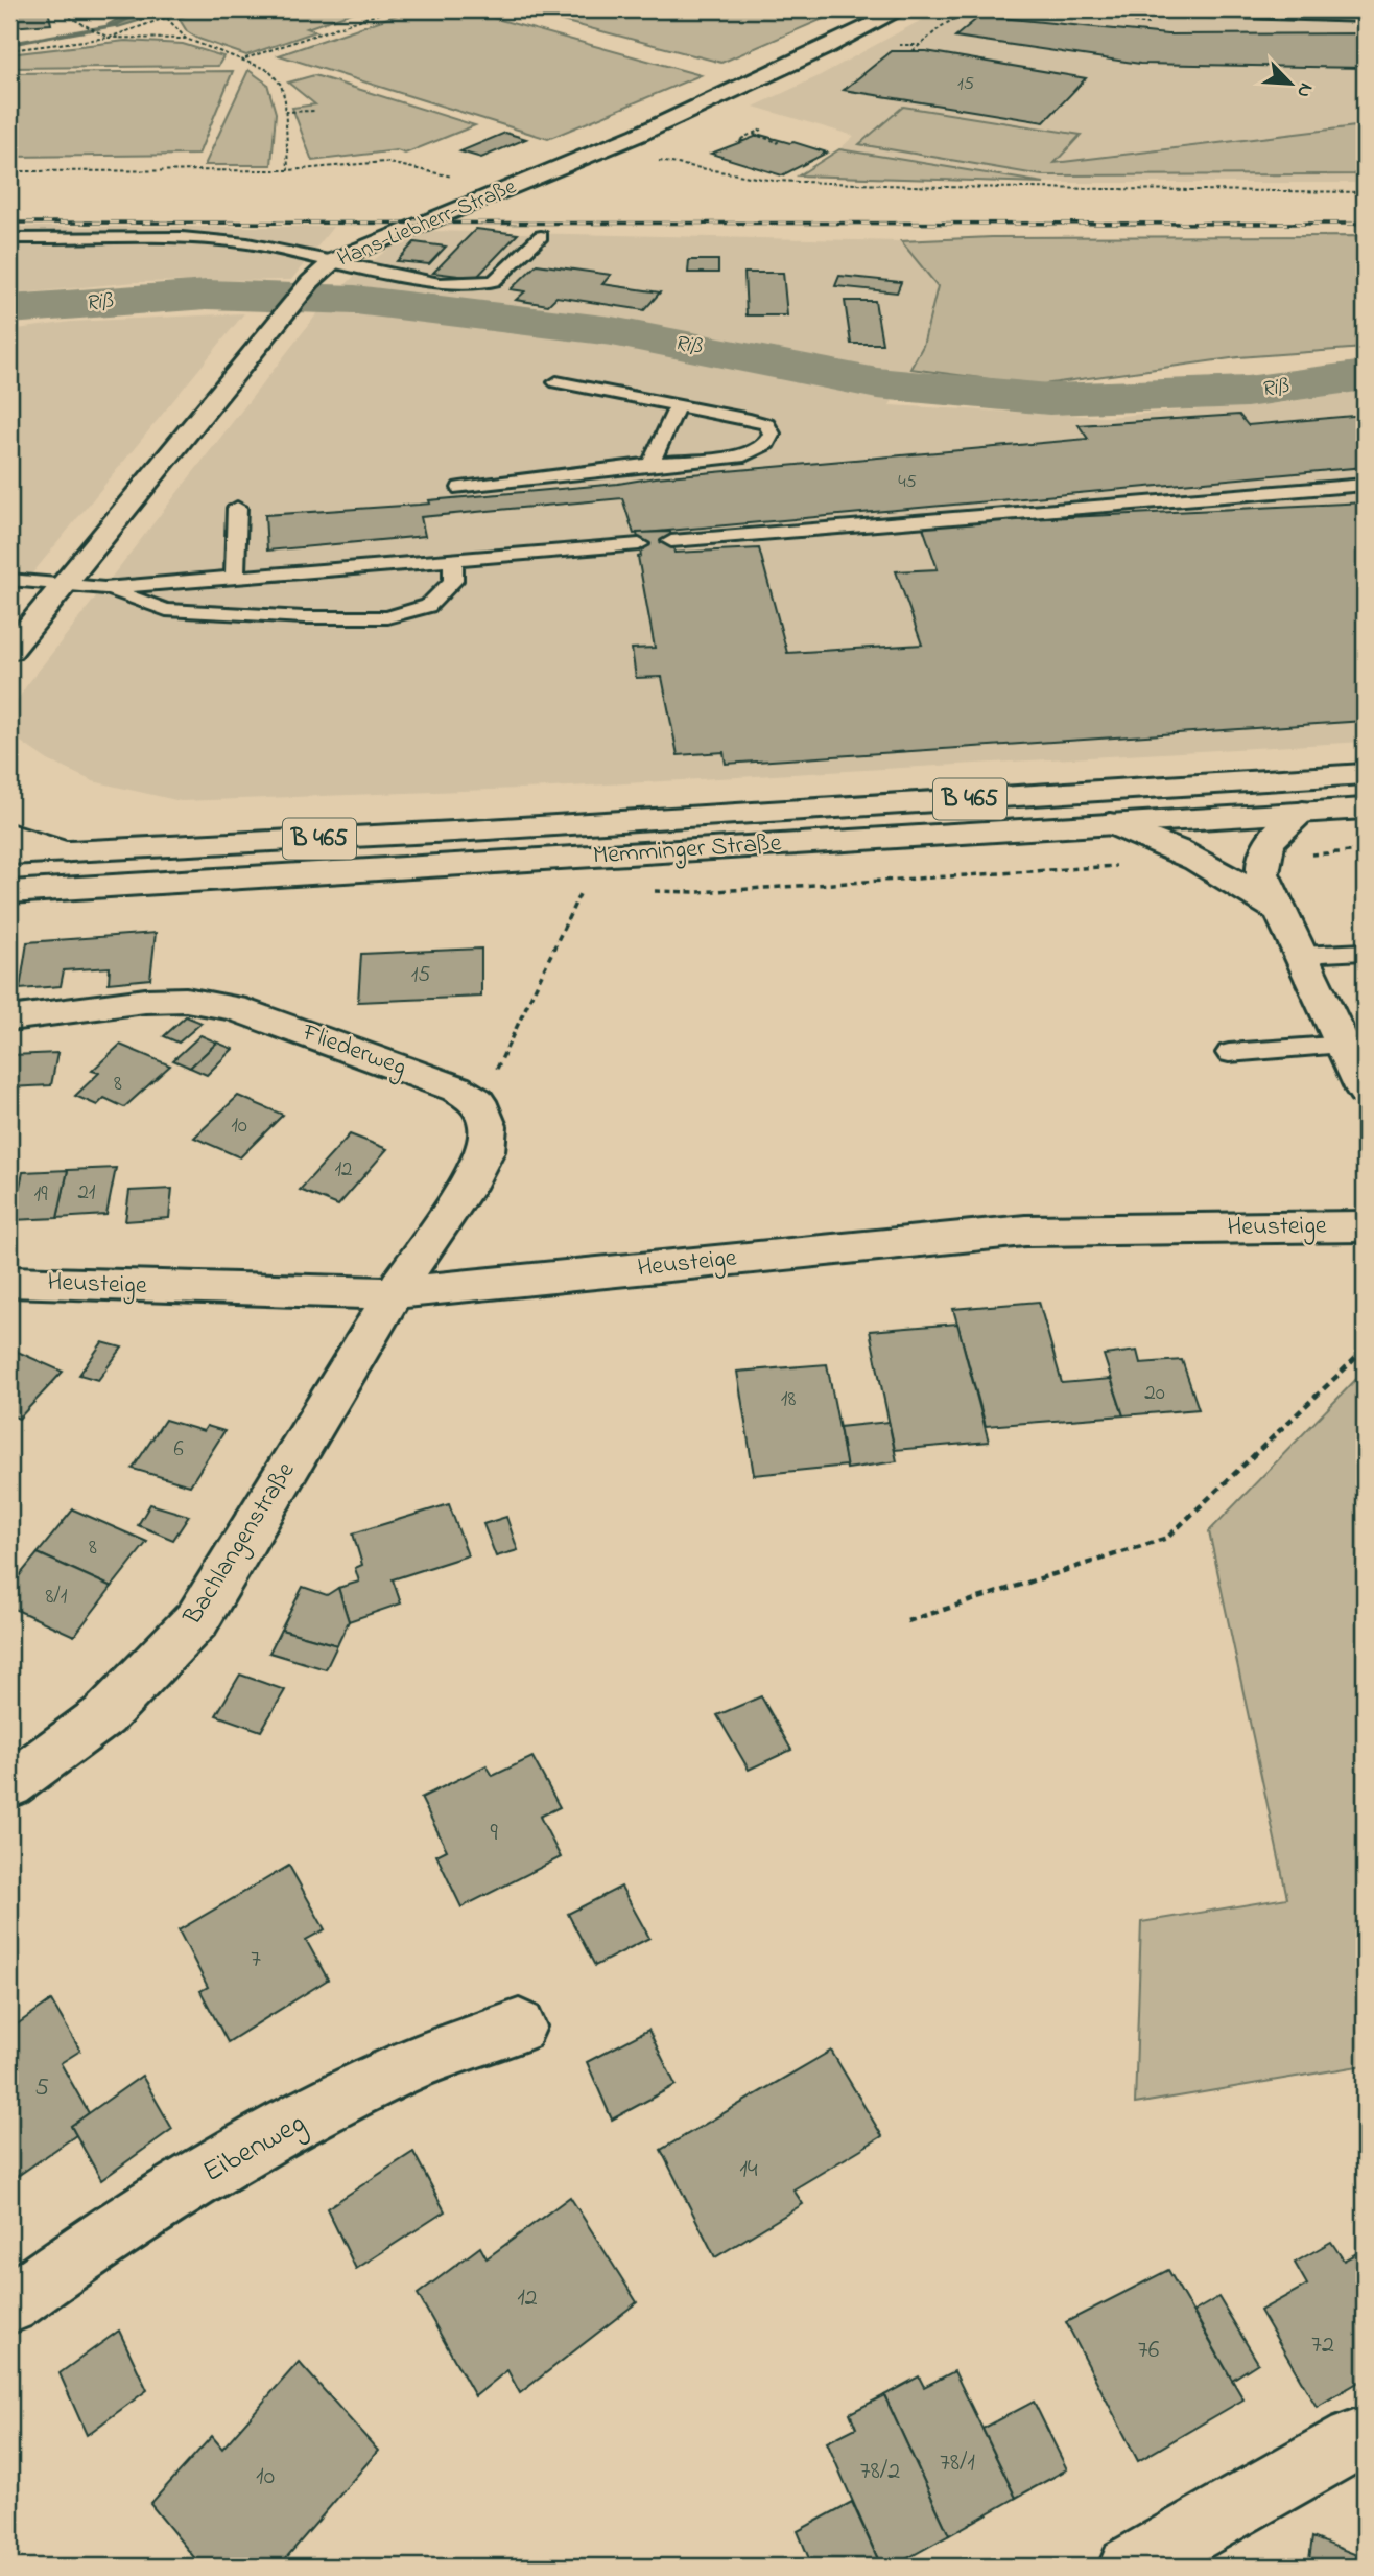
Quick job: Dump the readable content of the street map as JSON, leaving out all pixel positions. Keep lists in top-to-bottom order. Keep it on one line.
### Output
{"streets":{"street":["Hans-Liebherr-Straße","B 465","Memminger Straße","Fliederweg","Heusteige","Bachlangenstraße","Eibenweg"]},"crossings":[["Heusteige","Bachlangenstraße"]],"water":["Riß"],"house_numbers":["15","45","15","8","10","12","21","19","20","18","6","8","8/1","9","7","5","14","12","72","76","78/1","78/2","10"],"north":"bottom right"}
